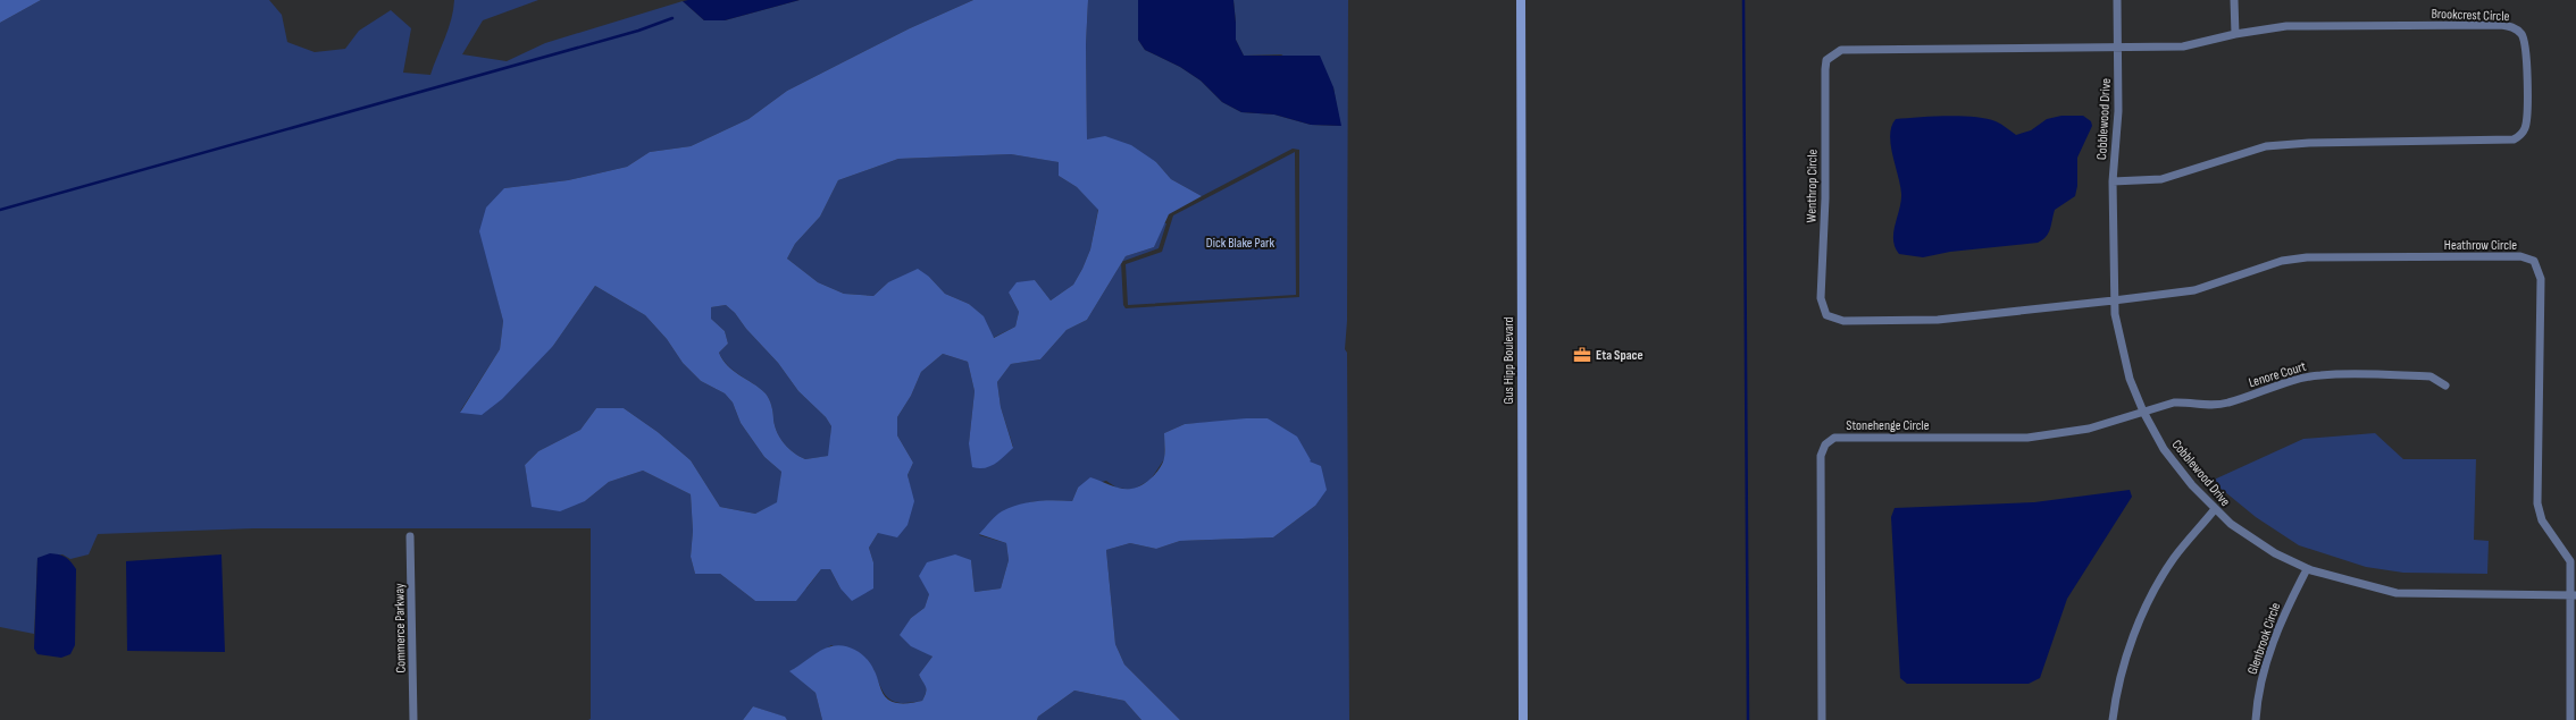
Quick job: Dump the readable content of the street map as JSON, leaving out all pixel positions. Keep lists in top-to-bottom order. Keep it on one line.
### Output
{"streets":{"street":["Brookcrest Circle","Cobblewood Drive","Wenthrop Circle","Heathrow Circle","Gus Hipp Boulevard","Lenore Court","Stonehenge Circle","Commerce Parkway","Glenbrook Circle"]},"crossings":[["Brookcrest Circle","Cobblewood Drive"],["Brookcrest Circle","Wenthrop Circle"],["Cobblewood Drive","Wenthrop Circle"],["Cobblewood Drive","Heathrow Circle"],["Cobblewood Drive","Lenore Court"],["Cobblewood Drive","Stonehenge Circle"],["Cobblewood Drive","Glenbrook Circle"],["Wenthrop Circle","Heathrow Circle"],["Lenore Court","Stonehenge Circle"]],"parks":["Dick Blake Park"],"places":{"office":["Eta Space"]}}
